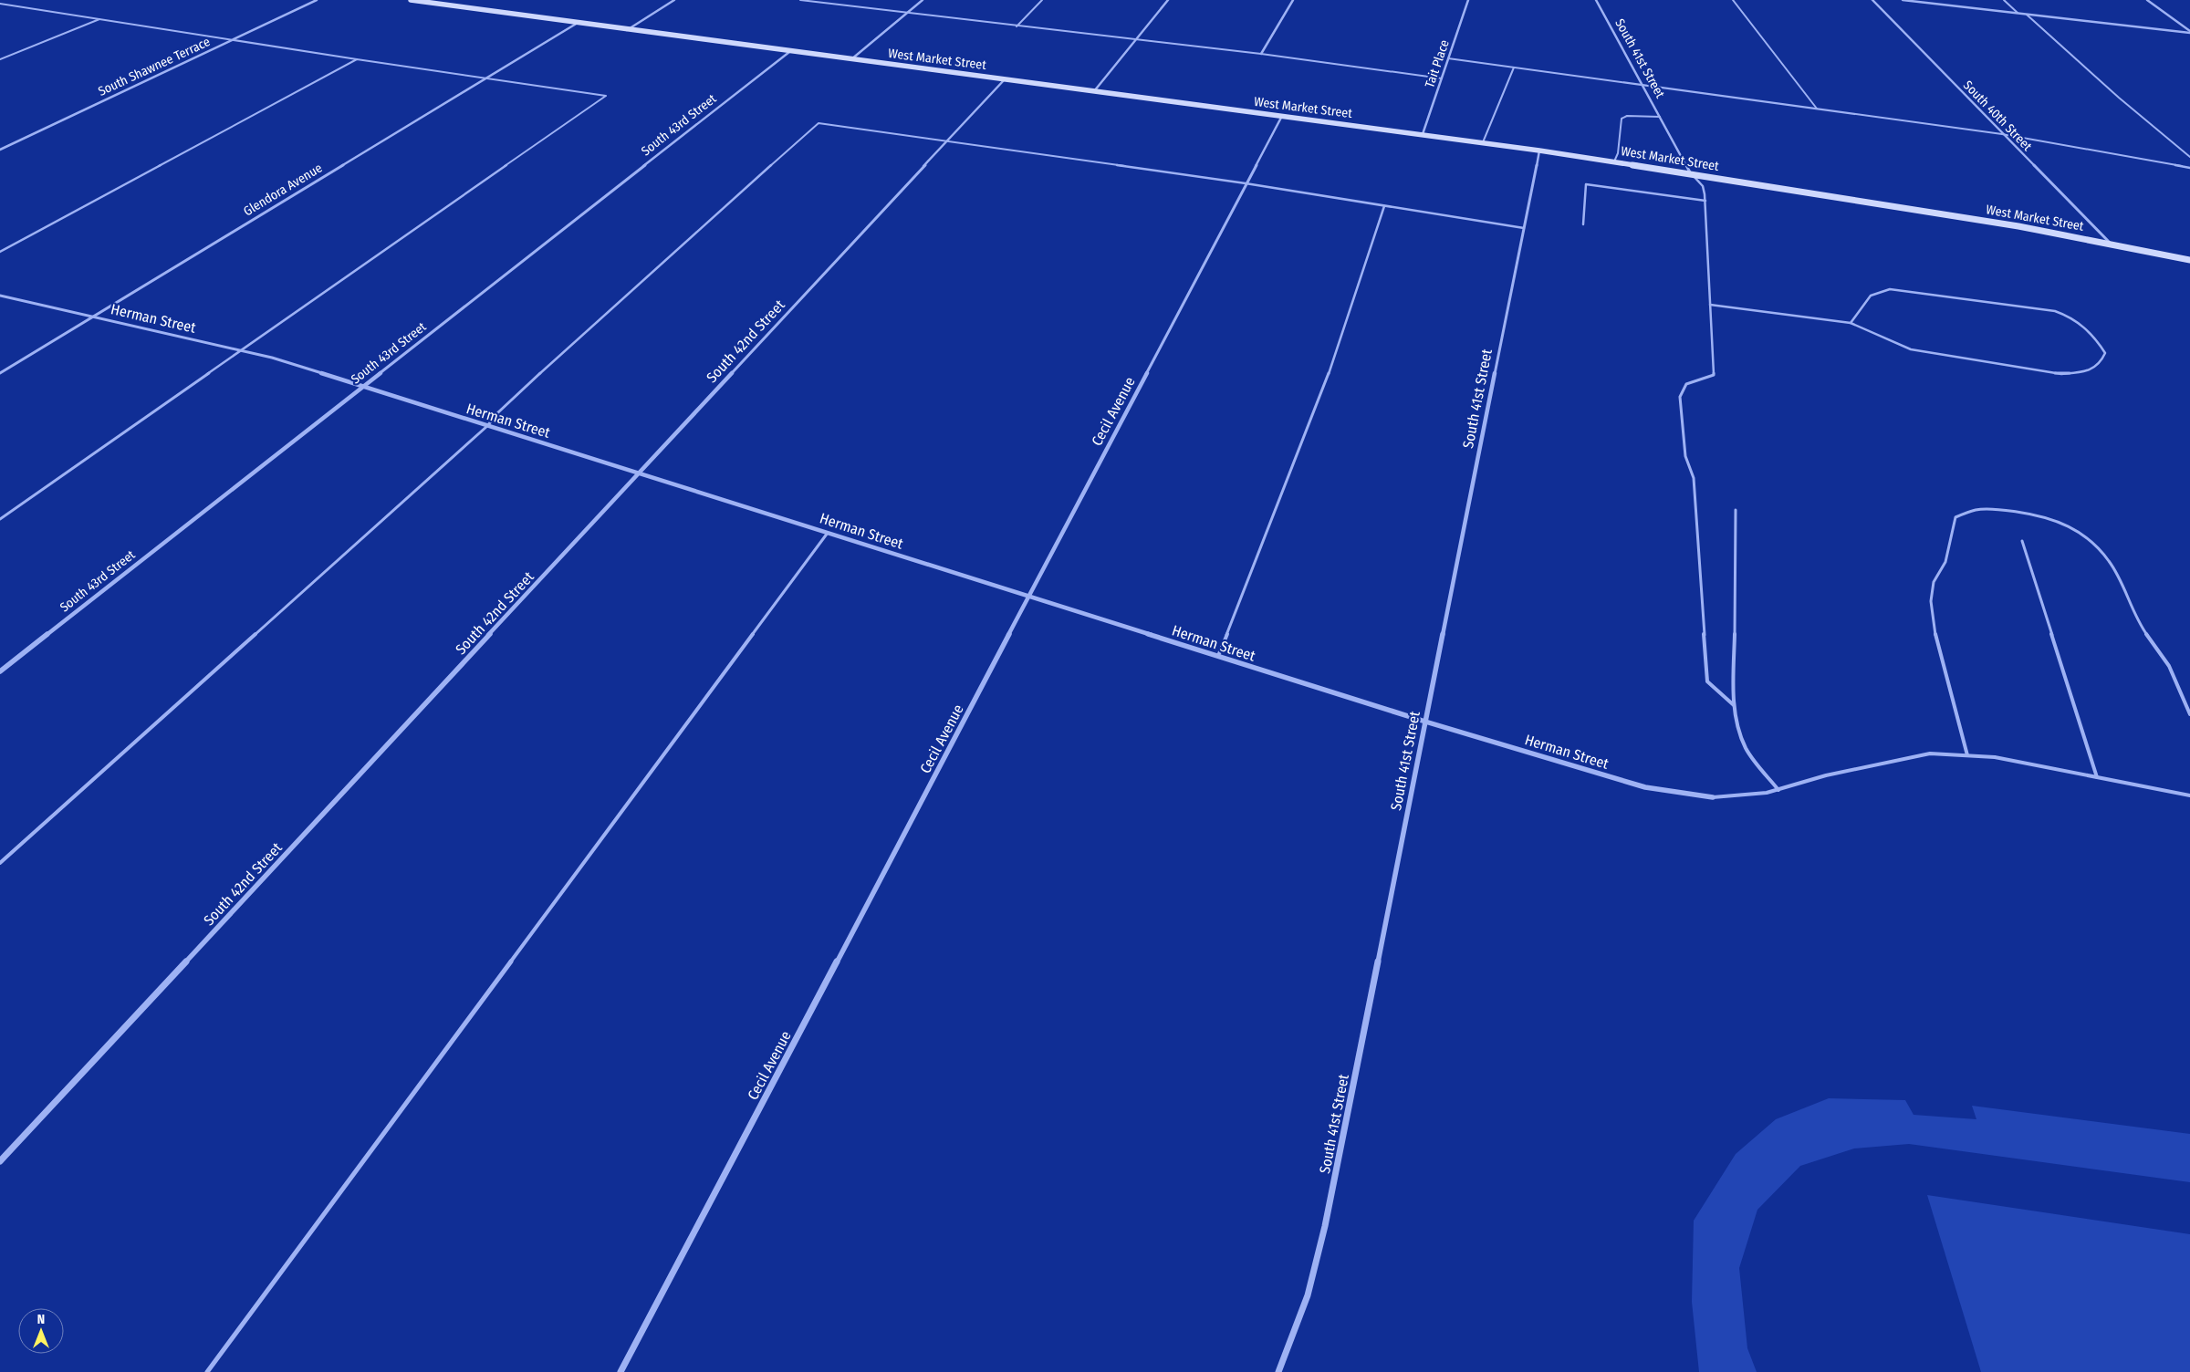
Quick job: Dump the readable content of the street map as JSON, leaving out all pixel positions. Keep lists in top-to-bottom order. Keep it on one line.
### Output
{"streets":{"street":["South 41st Street","West Market Street","Tait Place","South Shawnee Terrace","South 40th Street","South 43rd Street","Glendora Avenue","Herman Street","South 42nd Street","Cecil Avenue"]},"crossings":[["South 41st Street","West Market Street"],["South 41st Street","Herman Street"],["West Market Street","Tait Place"],["West Market Street","South 40th Street"],["West Market Street","South 43rd Street"],["West Market Street","Glendora Avenue"],["West Market Street","South 42nd Street"],["West Market Street","Cecil Avenue"],["South 43rd Street","Herman Street"],["Glendora Avenue","Herman Street"],["Herman Street","South 42nd Street"],["Herman Street","Cecil Avenue"]],"north":"top"}
